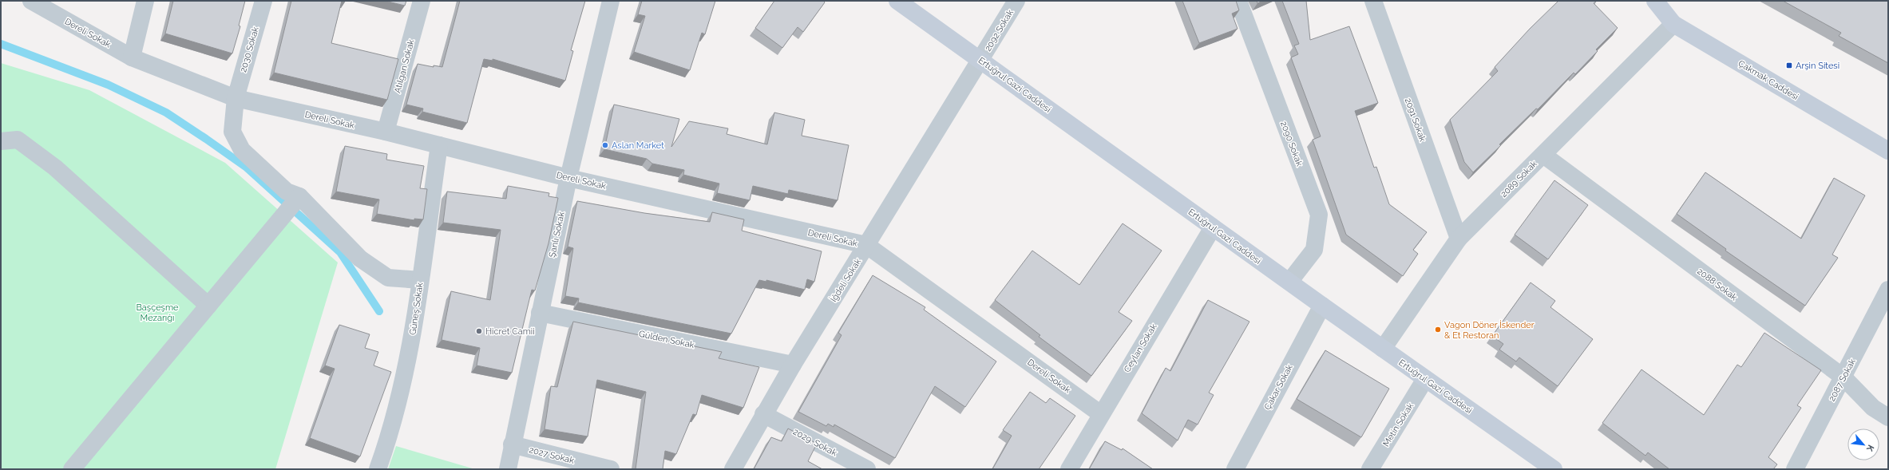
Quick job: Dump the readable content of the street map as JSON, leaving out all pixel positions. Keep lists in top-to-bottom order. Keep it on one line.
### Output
{"streets":{"main road":["Çakmak Caddesi","Ertuğrul Gazi Caddesi"],"street":["2092 Sokak","Dereli Sokak","2030 Sokak","Atılgan Sokak","2091 Sokak","2090 Sokak","2089 Sokak","Şanlı Sokak","İğdeli Sokak","2088 Sokak","Güneş Sokak","Gülden Sokak","Ceylan Sokak","2087 Sokak","Çakar Sokak","Metin Sokak","2029. Sokak","2027 Sokak"]},"crossings":[["2092 Sokak","Ertuğrul Gazi Caddesi"],["2092 Sokak","İğdeli Sokak"],["Dereli Sokak","2030 Sokak"],["Dereli Sokak","Atılgan Sokak"],["Dereli Sokak","Şanlı Sokak"],["Dereli Sokak","İğdeli Sokak"],["Dereli Sokak","Güneş Sokak"],["Dereli Sokak","Ceylan Sokak"],["Çakmak Caddesi","2089 Sokak"],["Ertuğrul Gazi Caddesi","2090 Sokak"],["Ertuğrul Gazi Caddesi","2089 Sokak"],["Ertuğrul Gazi Caddesi","İğdeli Sokak"],["Ertuğrul Gazi Caddesi","Ceylan Sokak"],["Ertuğrul Gazi Caddesi","Çakar Sokak"],["Ertuğrul Gazi Caddesi","Metin Sokak"],["2091 Sokak","2089 Sokak"],["2089 Sokak","2088 Sokak"],["Şanlı Sokak","Gülden Sokak"],["Şanlı Sokak","2027 Sokak"],["İğdeli Sokak","Gülden Sokak"],["İğdeli Sokak","2029. Sokak"],["2088 Sokak","2087 Sokak"]],"parks":["Başçeşme Mezarığı"],"places":{"transit":["Arşin Sitesi"],"other":["Aslan Market","Vagon Döner İskender & Et Restoran","Hicret Camii"]},"north":"bottom right"}
